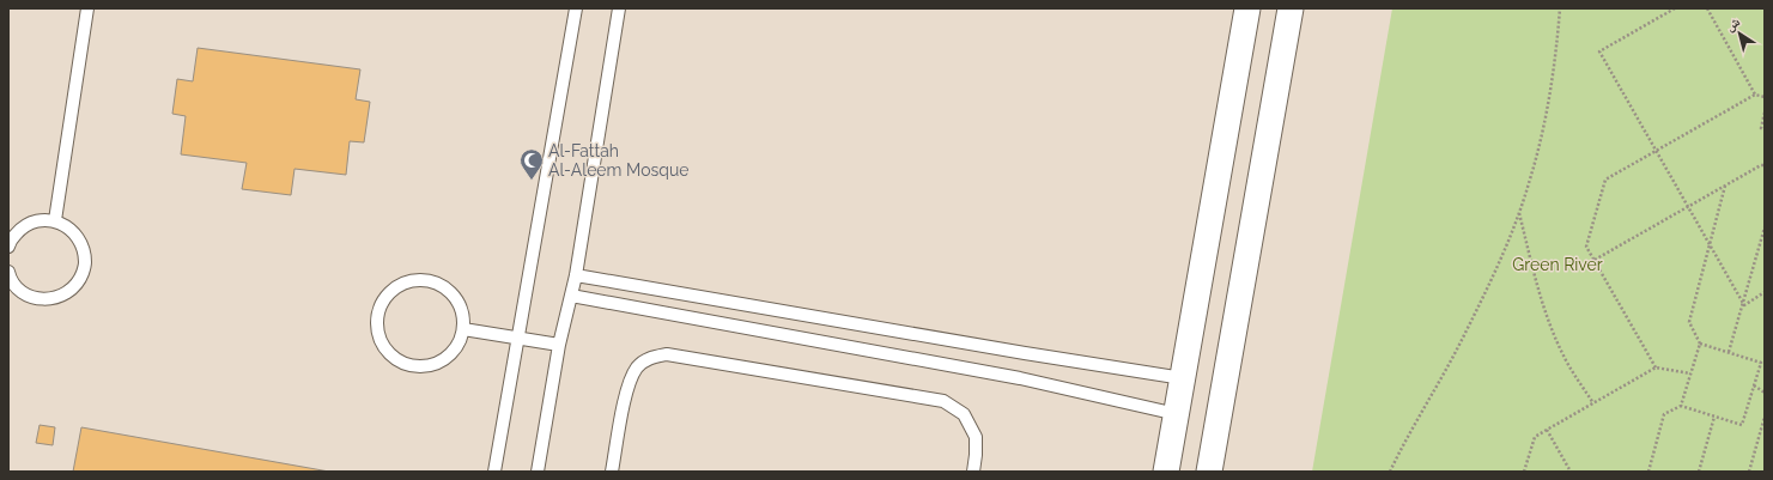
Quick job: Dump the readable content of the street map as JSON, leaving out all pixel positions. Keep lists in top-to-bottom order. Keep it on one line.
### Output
{"parks":["Green River"],"places":{"mosque":["Al-Fattah Al-Aleem Mosque"]},"north":"top left"}
